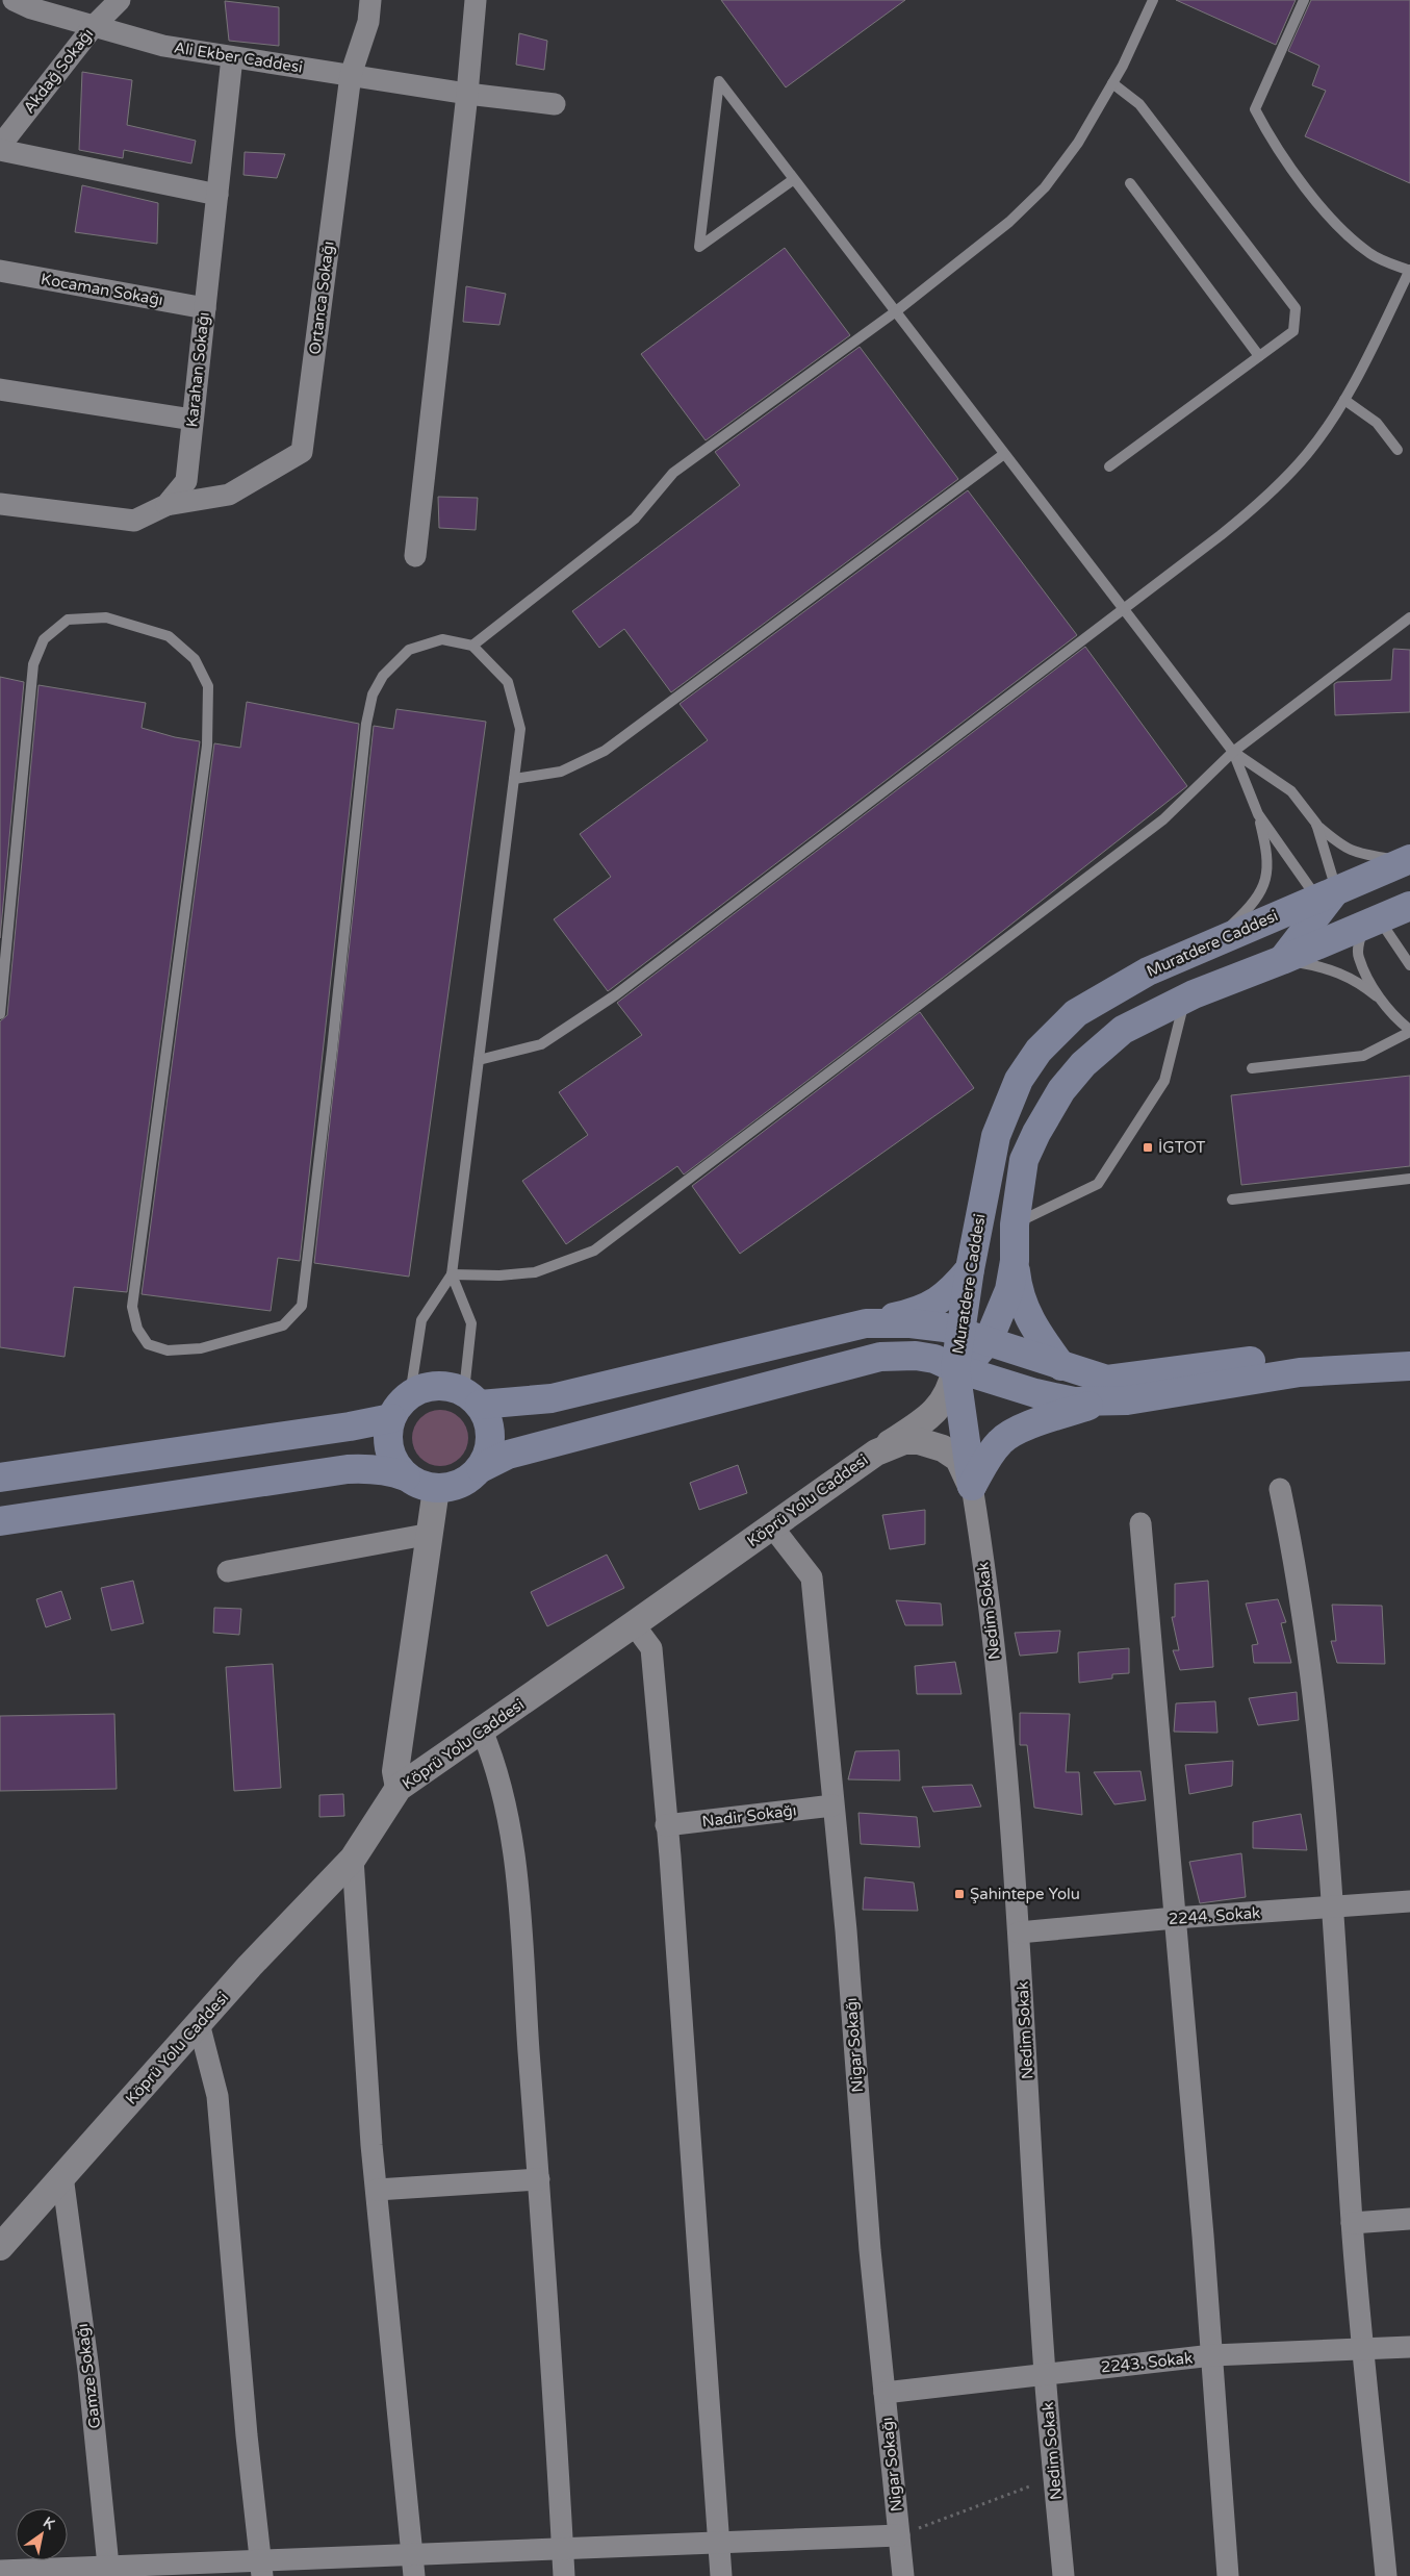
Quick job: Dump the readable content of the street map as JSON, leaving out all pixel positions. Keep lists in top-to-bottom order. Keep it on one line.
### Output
{"streets":{"main road":["Muratdere Caddesi"],"street":["Ali Ekber Caddesi","Akdağ Sokağı","Kocaman Sokağı","Ortanca Sokağı","Karahan Sokağı","Köprü Yolu Caddesi","Nedim Sokak","Nadir Sokağı","2244. Sokak","Nigar Sokağı","2243. Sokak","Gamze Sokağı"]},"crossings":[["Ali Ekber Caddesi","Akdağ Sokağı"],["Ali Ekber Caddesi","Ortanca Sokağı"],["Ali Ekber Caddesi","Karahan Sokağı"],["Kocaman Sokağı","Karahan Sokağı"],["Ortanca Sokağı","Karahan Sokağı"],["Köprü Yolu Caddesi","Nedim Sokak"],["Köprü Yolu Caddesi","Nigar Sokağı"],["Köprü Yolu Caddesi","Gamze Sokağı"],["Nedim Sokak","2244. Sokak"],["Nedim Sokak","2243. Sokak"],["Nadir Sokağı","Nigar Sokağı"],["Nigar Sokağı","2243. Sokak"]],"places":{"transit":["İGTOT","Şahintepe Yolu"]},"north":"top right"}
